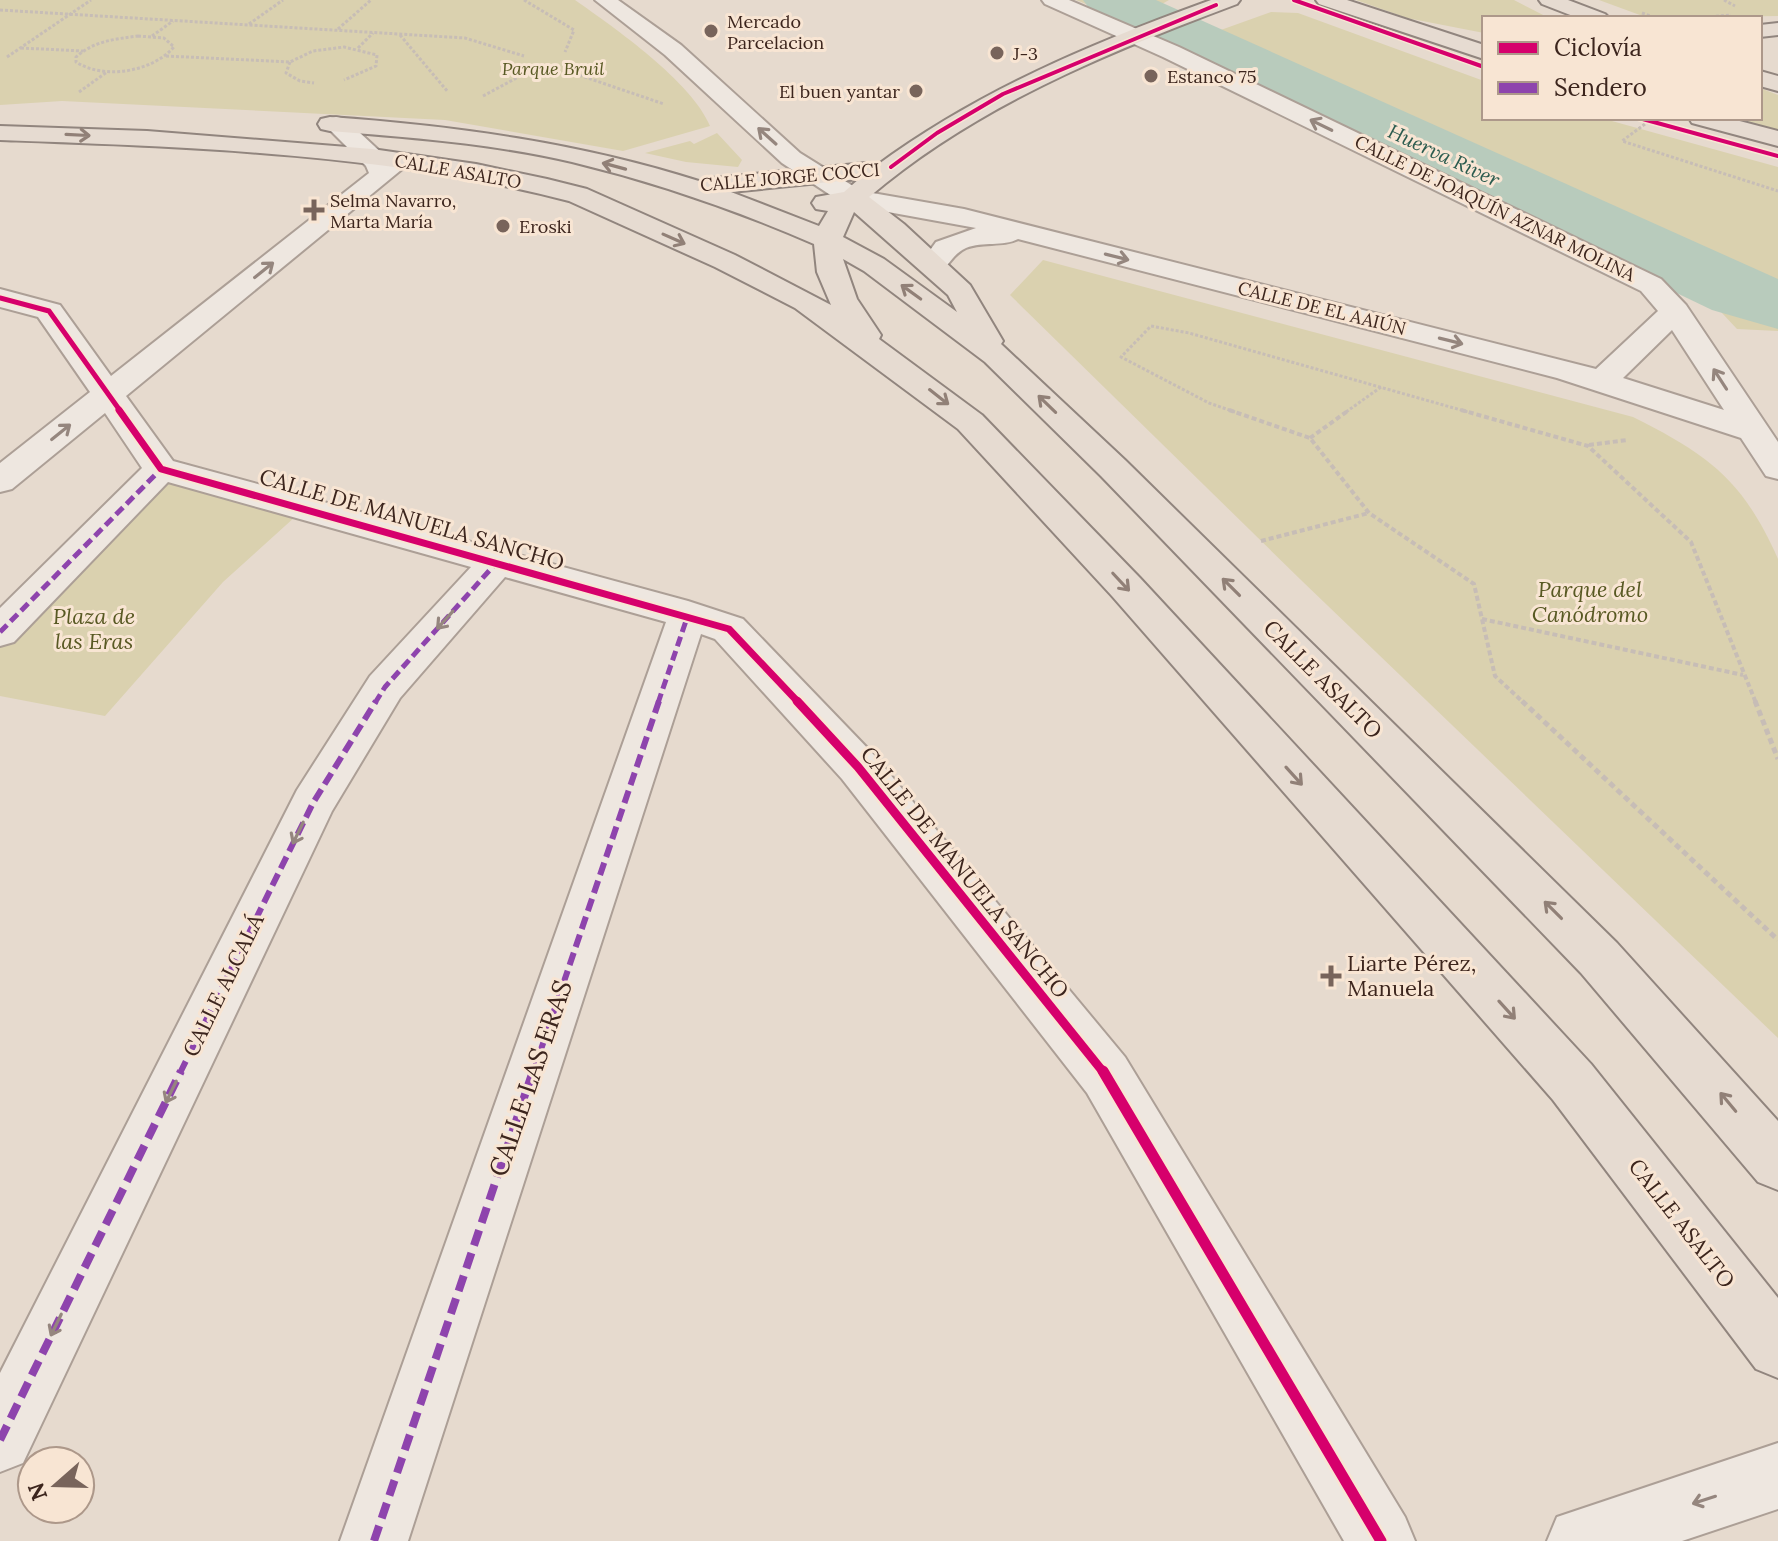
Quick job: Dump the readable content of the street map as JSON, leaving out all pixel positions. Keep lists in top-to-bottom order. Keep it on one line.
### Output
{"streets":{"main road":["CALLE ASALTO","CALLE JORGE COCCI"],"street":["CALLE DE JOAQUÍN AZNAR MOLINA","CALLE DE EL AAIÚN","CALLE DE MANUELA SANCHO","CALLE ALCALÁ","CALLE LAS ERAS"]},"crossings":[["CALLE ASALTO","CALLE JORGE COCCI"],["CALLE JORGE COCCI","CALLE DE JOAQUÍN AZNAR MOLINA"],["CALLE JORGE COCCI","CALLE DE EL AAIÚN"],["CALLE DE JOAQUÍN AZNAR MOLINA","CALLE DE EL AAIÚN"],["CALLE DE MANUELA SANCHO","CALLE ALCALÁ"],["CALLE DE MANUELA SANCHO","CALLE LAS ERAS"]],"one_way":["CALLE DE JOAQUÍN AZNAR MOLINA","CALLE DE EL AAIÚN"],"water":["Huerva River"],"parks":["Parque Bruil","Parque del Canódromo","Plaza de las Eras"],"places":{"other":["Mercado Parcelacion","J-3","Estanco 75","El buen yantar","Eroski"],"health":["Selma Navarro, Marta María","Liarte Pérez, Manuela"]},"legend":["Ciclovía","Sendero"],"north":"left"}
